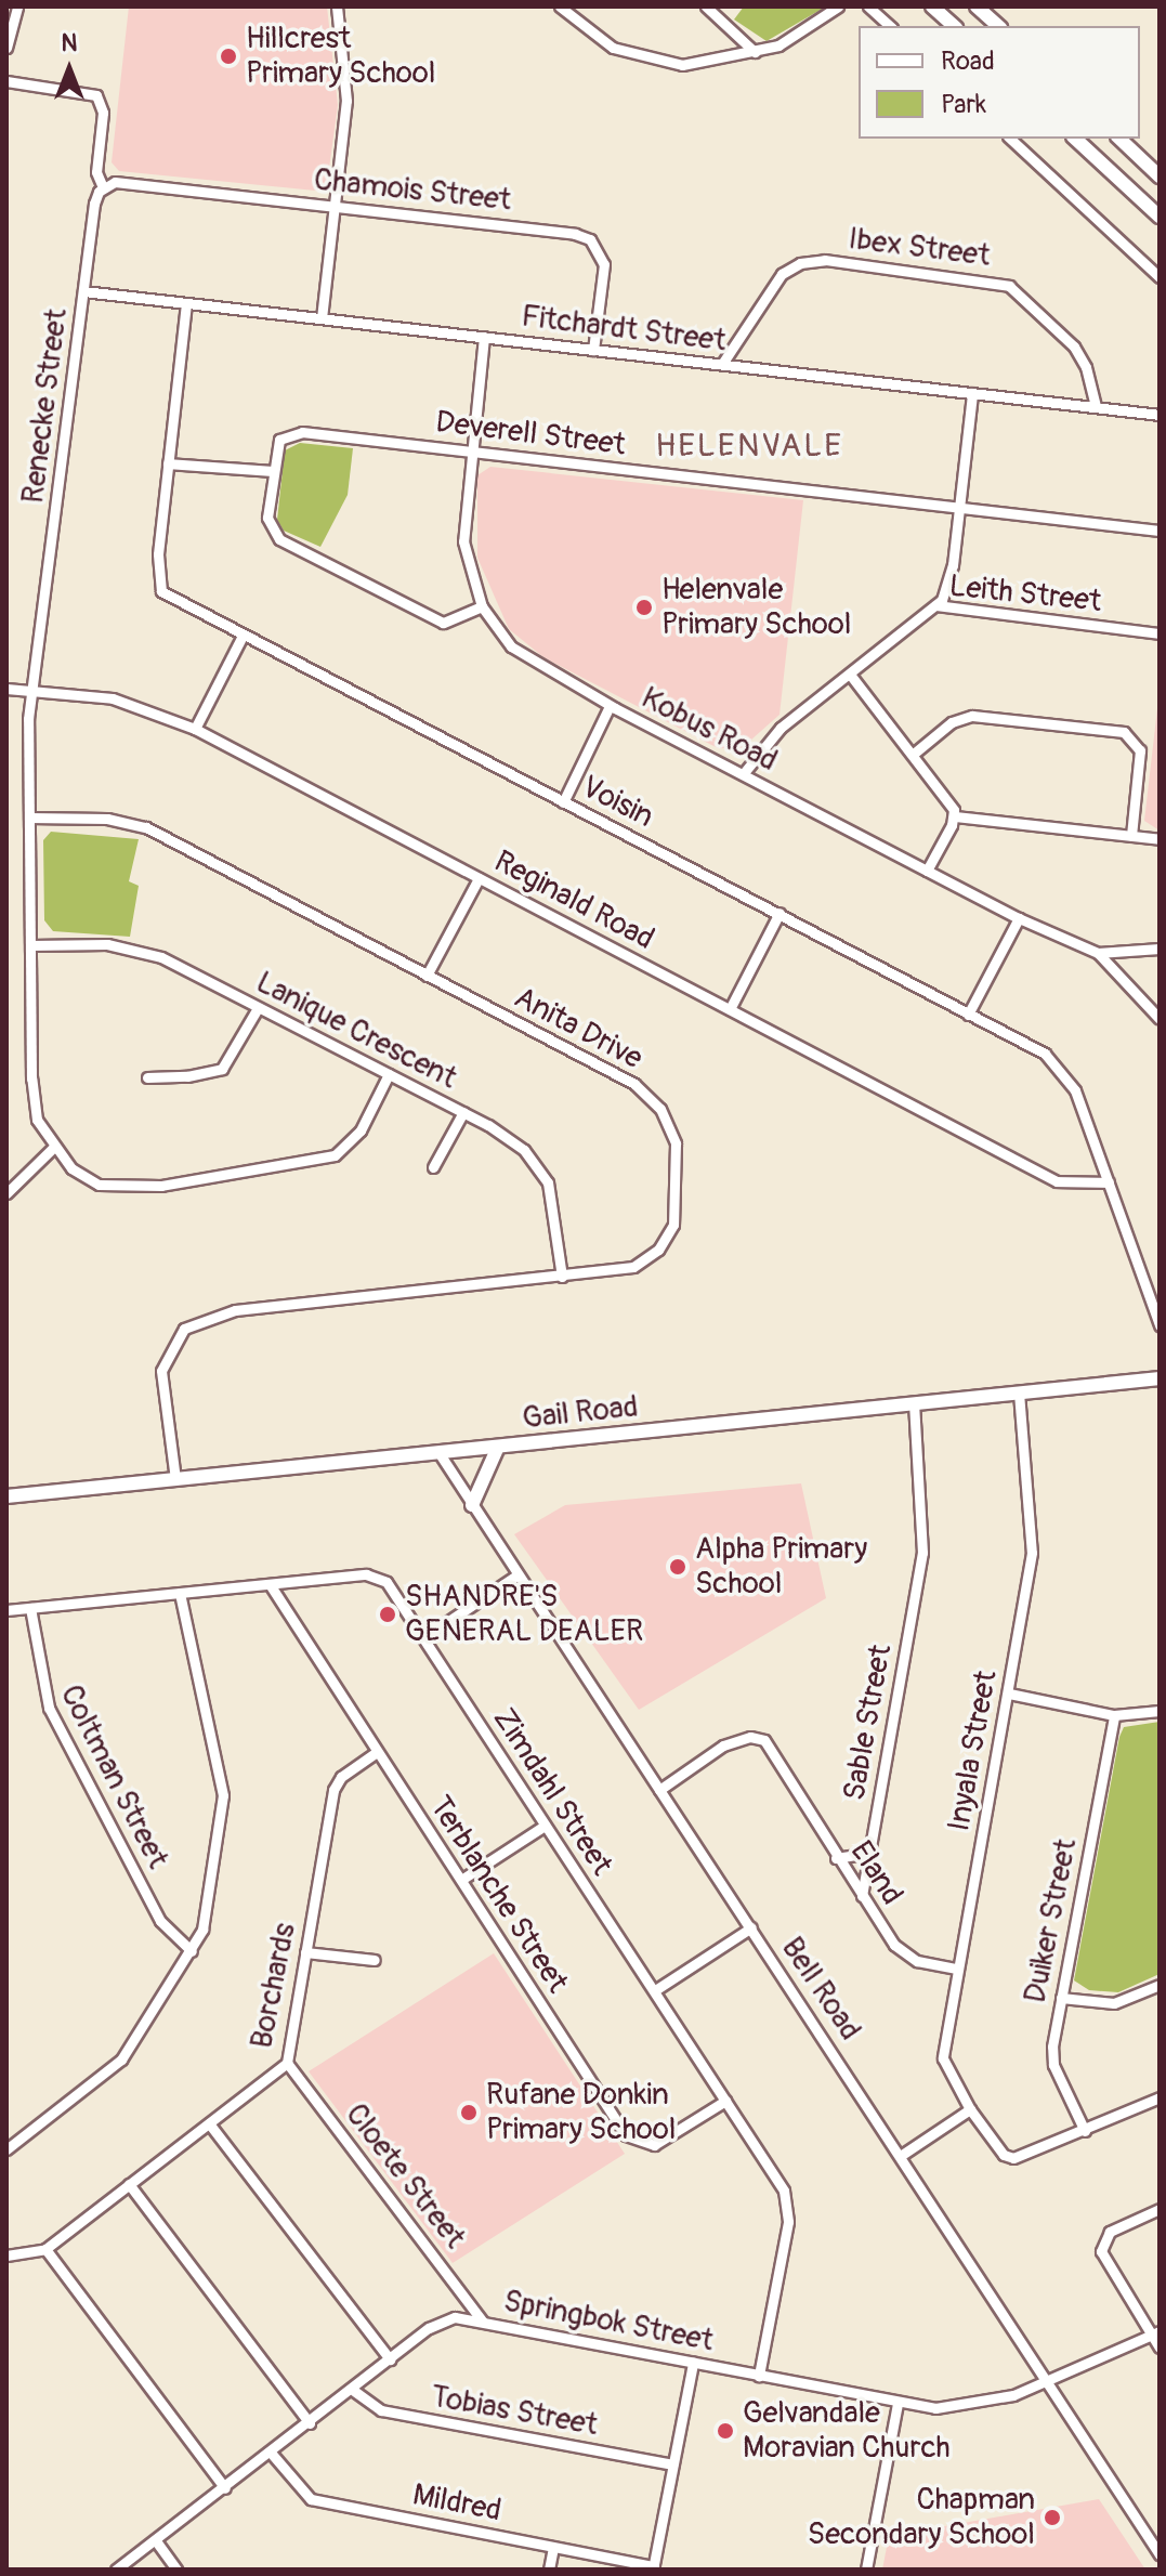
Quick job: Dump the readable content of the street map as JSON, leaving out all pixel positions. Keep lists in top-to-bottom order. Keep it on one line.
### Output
{"streets":{"street":["Chamois Street","Ibex Street","Fitchardt Street","Renecke Street","Deverell Street","Leith Street","Kobus Road","Voisin","Reginald Road","Anita Drive","Lanique Crescent","Gail Road","Sable Street","Inyala Street","Coltman Street","Zimdahl Street","Eland","Terblanche Street","Duiker Street","Borchards","Bell Road","Cloete Street","Springbok Street","Tobias Street","Mildred"]},"crossings":[["Chamois Street","Fitchardt Street"],["Chamois Street","Renecke Street"],["Ibex Street","Fitchardt Street"],["Fitchardt Street","Renecke Street"],["Fitchardt Street","Kobus Road"],["Fitchardt Street","Voisin"],["Renecke Street","Reginald Road"],["Renecke Street","Anita Drive"],["Renecke Street","Lanique Crescent"],["Deverell Street","Kobus Road"],["Leith Street","Kobus Road"],["Voisin","Reginald Road"],["Anita Drive","Lanique Crescent"],["Anita Drive","Gail Road"],["Gail Road","Sable Street"],["Gail Road","Inyala Street"],["Gail Road","Bell Road"],["Sable Street","Eland"],["Inyala Street","Eland"],["Inyala Street","Duiker Street"],["Coltman Street","Zimdahl Street"],["Zimdahl Street","Terblanche Street"],["Zimdahl Street","Springbok Street"],["Eland","Bell Road"],["Terblanche Street","Borchards"],["Borchards","Cloete Street"],["Bell Road","Springbok Street"],["Cloete Street","Springbok Street"],["Springbok Street","Tobias Street"],["Springbok Street","Mildred"]],"districts":["HELENVALE"],"places":["Hillcrest Primary School","Helenvale Primary School","Alpha Primary School","SHANDRE'S GENERAL DEALER","Rufane Donkin Primary School","Gelvandale Moravian Church","Chapman Secondary School"],"legend":["Road","Park"],"north":"top"}
